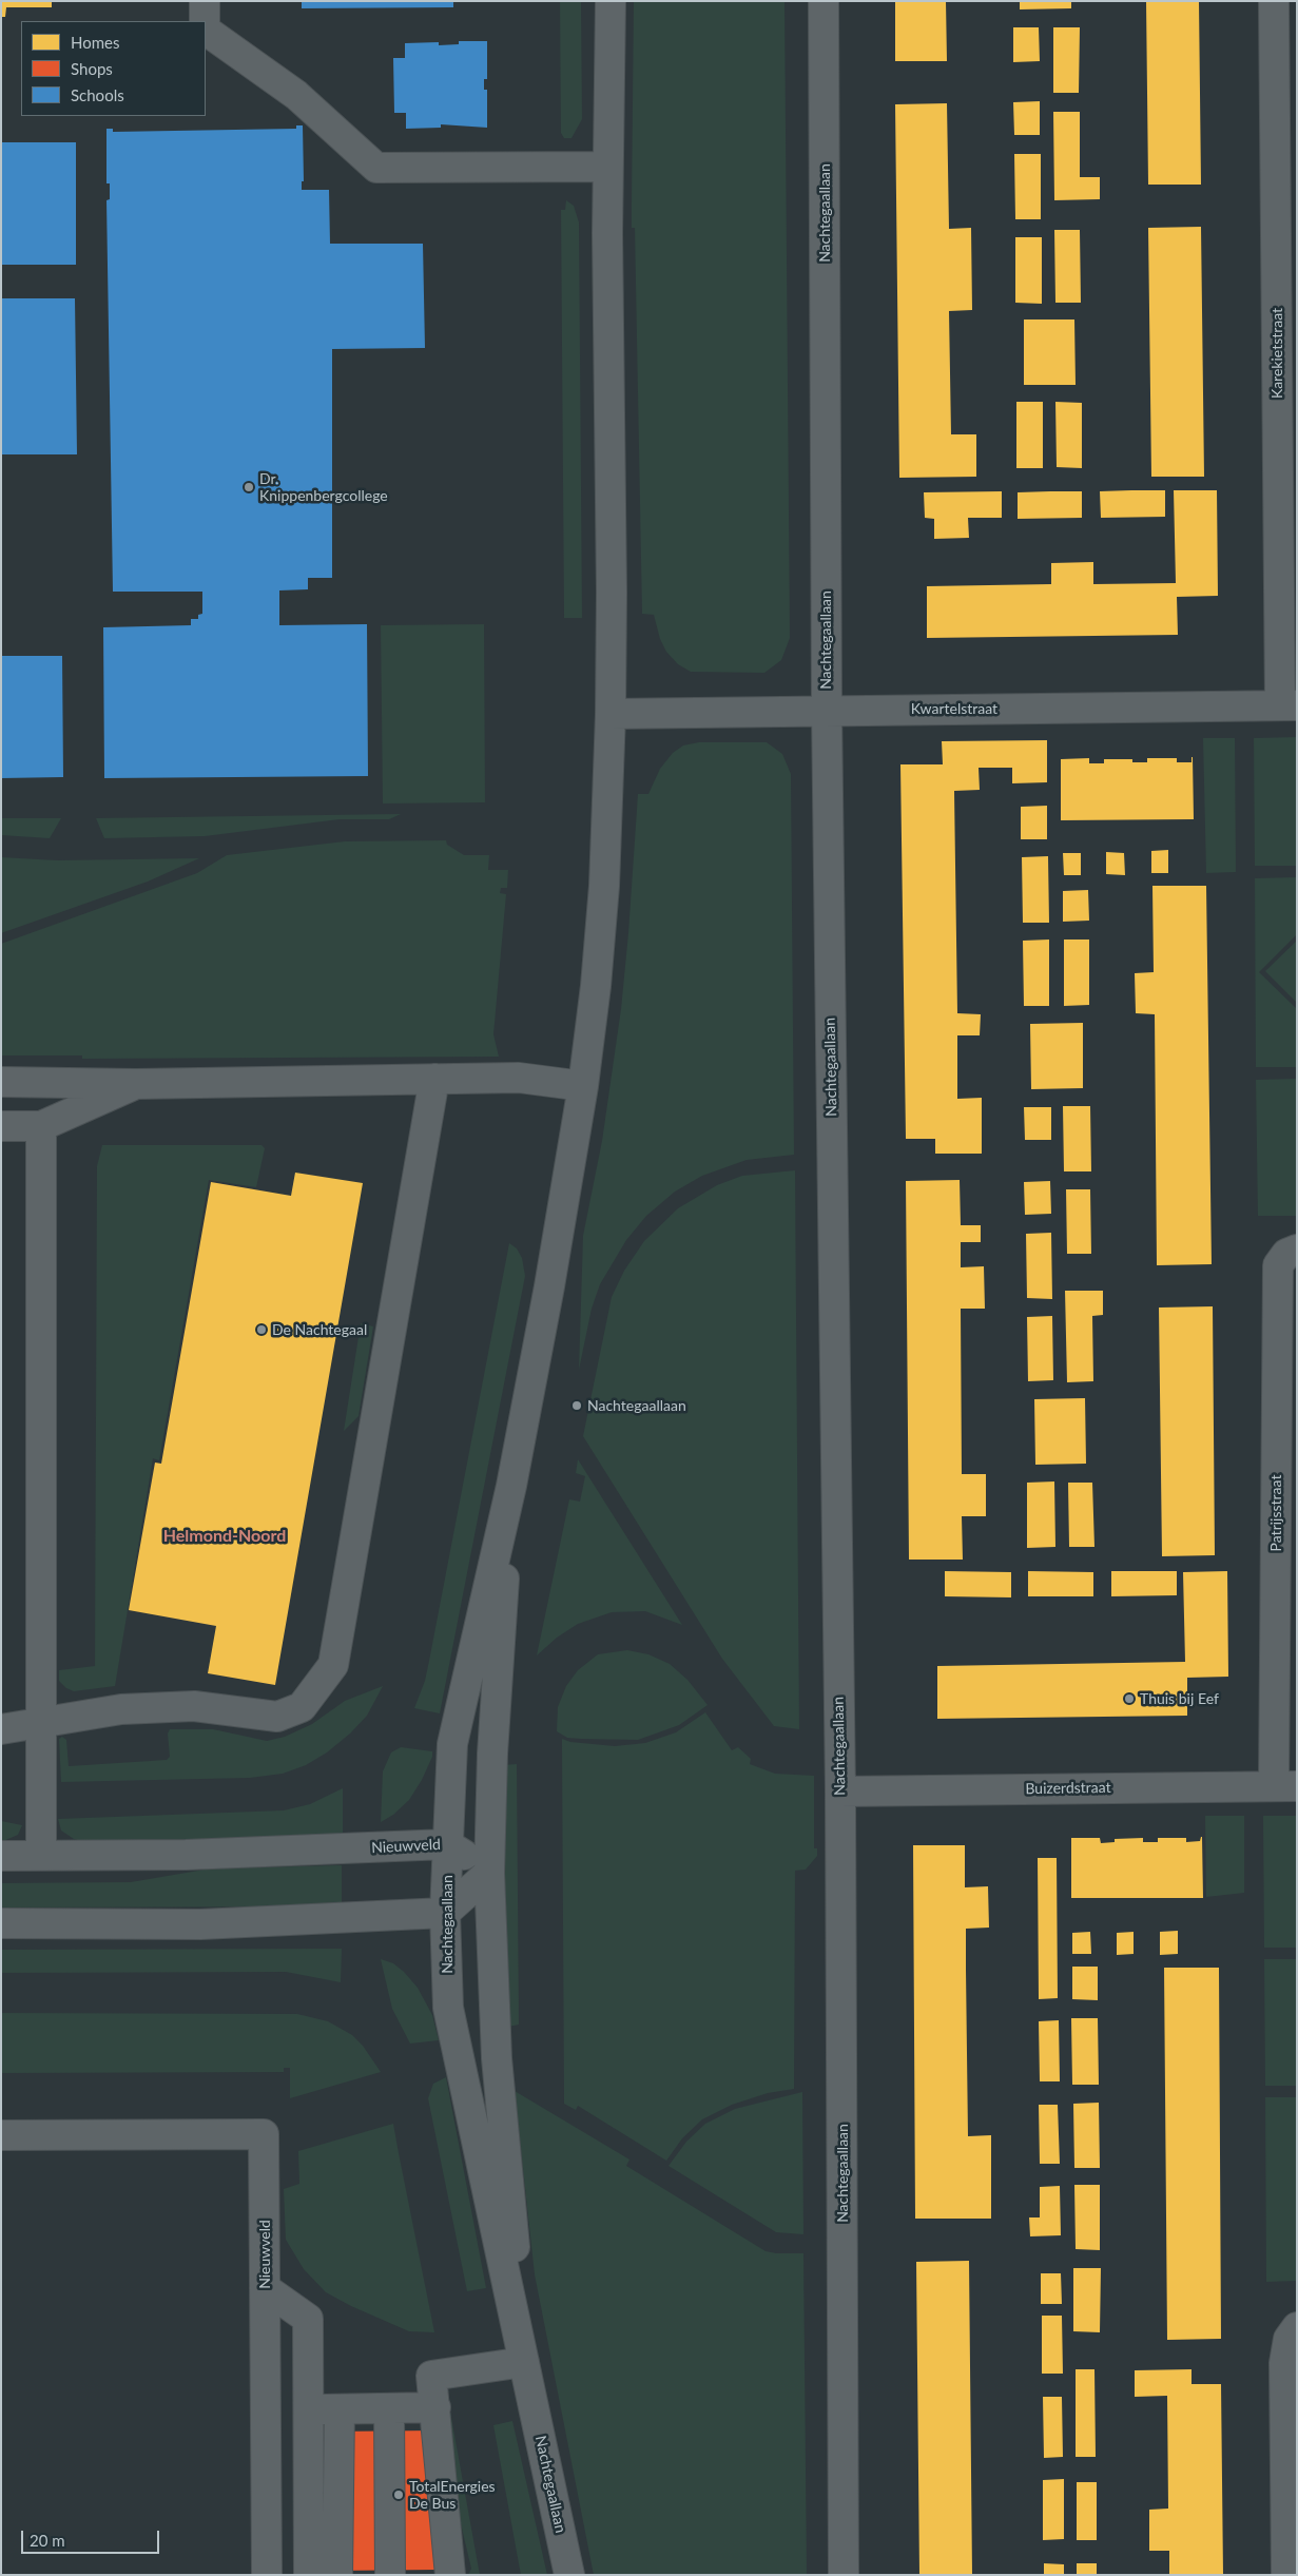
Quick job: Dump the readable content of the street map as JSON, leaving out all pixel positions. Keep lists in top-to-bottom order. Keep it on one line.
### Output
{"streets":{"street":["Nachtegaallaan","Karekietstraat","Kwartelstraat","Patrijsstraat","Buizerdstraat","Nieuwveld"]},"crossings":[["Nachtegaallaan","Kwartelstraat"],["Nachtegaallaan","Buizerdstraat"],["Nachtegaallaan","Nieuwveld"],["Karekietstraat","Kwartelstraat"],["Patrijsstraat","Buizerdstraat"]],"districts":["Helmond-Noord"],"places":["Dr. Knippenbergcollege","De Nachtegaal","Nachtegaallaan","Thuis bij Eef","TotalEnergies De Bus"],"legend":["Homes","Shops","Schools"],"scale_bar":"20 m"}
